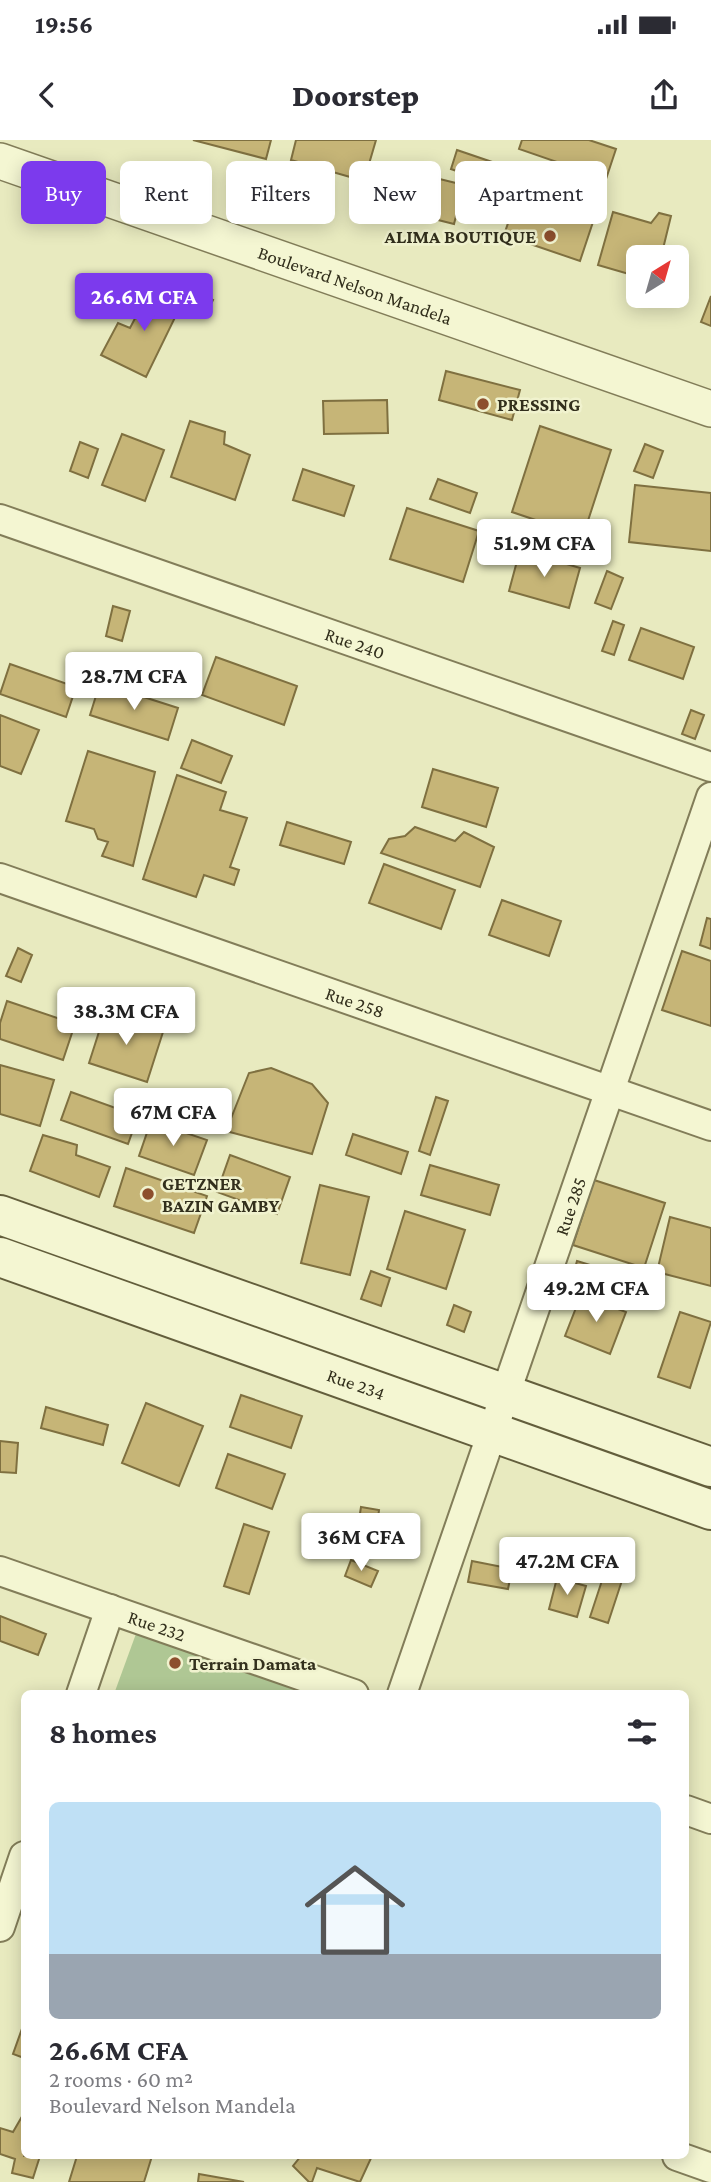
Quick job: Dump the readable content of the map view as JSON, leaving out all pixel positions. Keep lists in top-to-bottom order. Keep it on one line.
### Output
{"streets":{"main road":["Rue 234"],"street":["Boulevard Nelson Mandela","Rue 240","Rue 258","Rue 285","Rue 232"]},"crossings":[["Rue 258","Rue 285"],["Rue 285","Rue 234"]],"places":["ALIMA BOUTIQUE","PRESSING","GETZNER BAZIN GAMBY","Terrain Damata"],"north":"top right","page":{"status":"19:56","header":"Doorstep","chip":["Buy","Rent","Filters","New","Apartment"],"price":["26.6M CFA","51.9M CFA","28.7M CFA","38.3M CFA","67M CFA","49.2M CFA","36M CFA","47.2M CFA"],"heading":"8 homes","list":[{"name":"26.6M CFA","note":"2 rooms · 60 m² · Boulevard Nelson Mandela"}]}}
